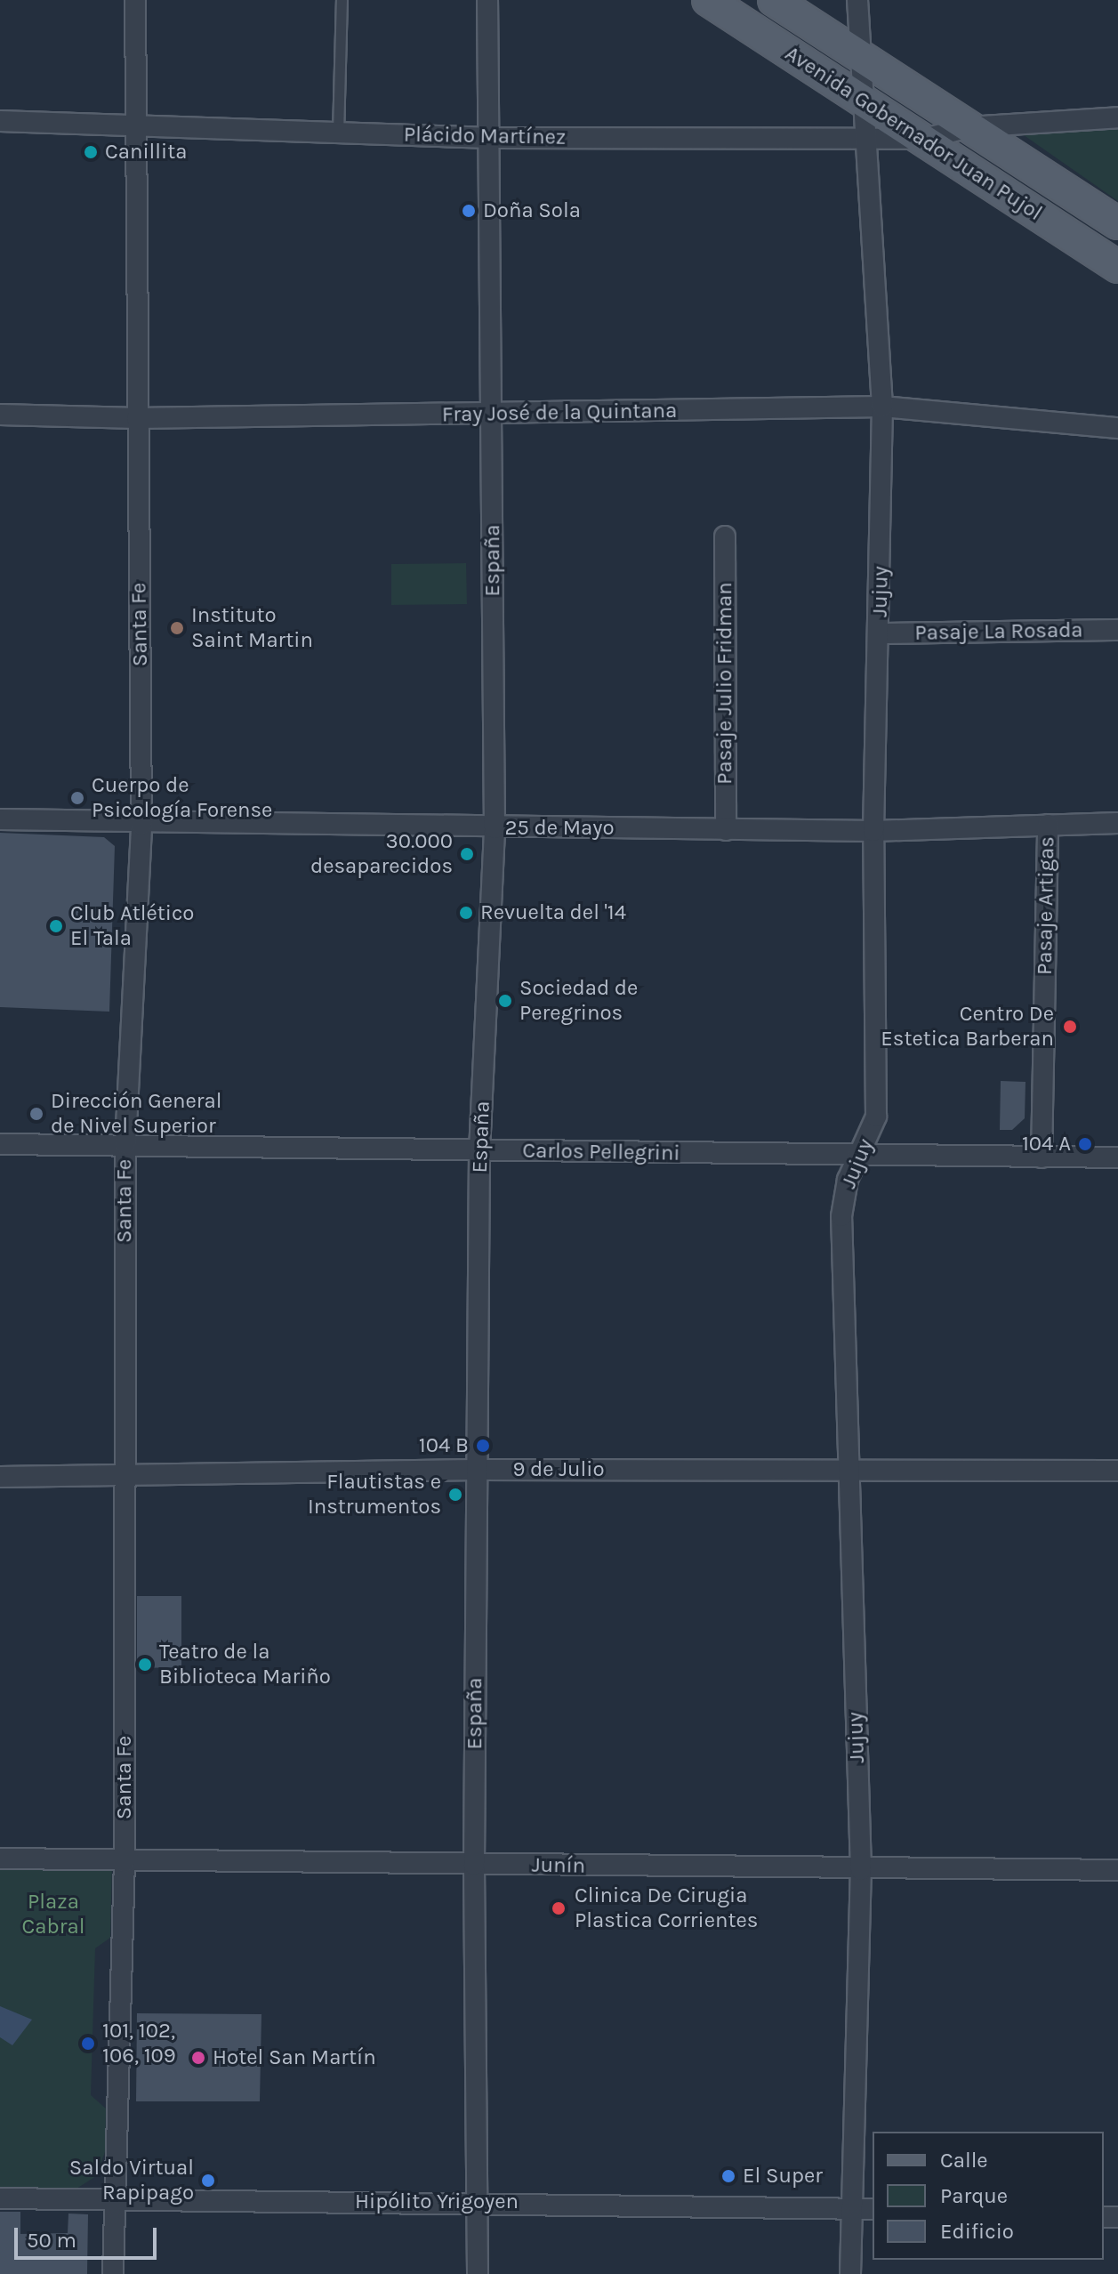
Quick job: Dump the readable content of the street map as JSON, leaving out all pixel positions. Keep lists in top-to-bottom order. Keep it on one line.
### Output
{"streets":{"main road":["Avenida Gobernador Juan Pujol"],"street":["Plácido Martínez","Fray José de la Quintana","España","Jujuy","Santa Fe","Pasaje La Rosada","Pasaje Julio Fridman","25 de Mayo","Pasaje Artigas","Carlos Pellegrini","9 de Julio","Junín","Hipólito Yrigoyen"]},"crossings":[["Avenida Gobernador Juan Pujol","Plácido Martínez"],["Avenida Gobernador Juan Pujol","Jujuy"],["Plácido Martínez","España"],["Plácido Martínez","Jujuy"],["Plácido Martínez","Santa Fe"],["Fray José de la Quintana","España"],["Fray José de la Quintana","Jujuy"],["Fray José de la Quintana","Santa Fe"],["España","25 de Mayo"],["España","Carlos Pellegrini"],["España","9 de Julio"],["España","Junín"],["España","Hipólito Yrigoyen"],["Jujuy","Pasaje La Rosada"],["Jujuy","25 de Mayo"],["Jujuy","Carlos Pellegrini"],["Jujuy","9 de Julio"],["Jujuy","Junín"],["Jujuy","Hipólito Yrigoyen"],["Santa Fe","25 de Mayo"],["Santa Fe","Carlos Pellegrini"],["Santa Fe","9 de Julio"],["Santa Fe","Junín"],["Santa Fe","Hipólito Yrigoyen"],["Pasaje Julio Fridman","25 de Mayo"],["25 de Mayo","Pasaje Artigas"],["Pasaje Artigas","Carlos Pellegrini"]],"parks":["Plaza Cabral"],"places":["Canillita","Doña Sola","Instituto Saint Martin","Cuerpo de Psicología Forense","30.000 desaparecidos","Revuelta del '14","Club Atlético El Tala","Sociedad de Peregrinos","Centro De Estetica Barberan","Dirección General de Nivel Superior","104 A","104 B","Flautistas e Instrumentos","Teatro de la Biblioteca Mariño","Clinica De Cirugia Plastica Corrientes","101, 102, 106, 109","Hotel San Martín","El Super","Saldo Virtual Rapipago"],"legend":["Calle","Parque","Edificio"],"scale_bar":"50 m"}
